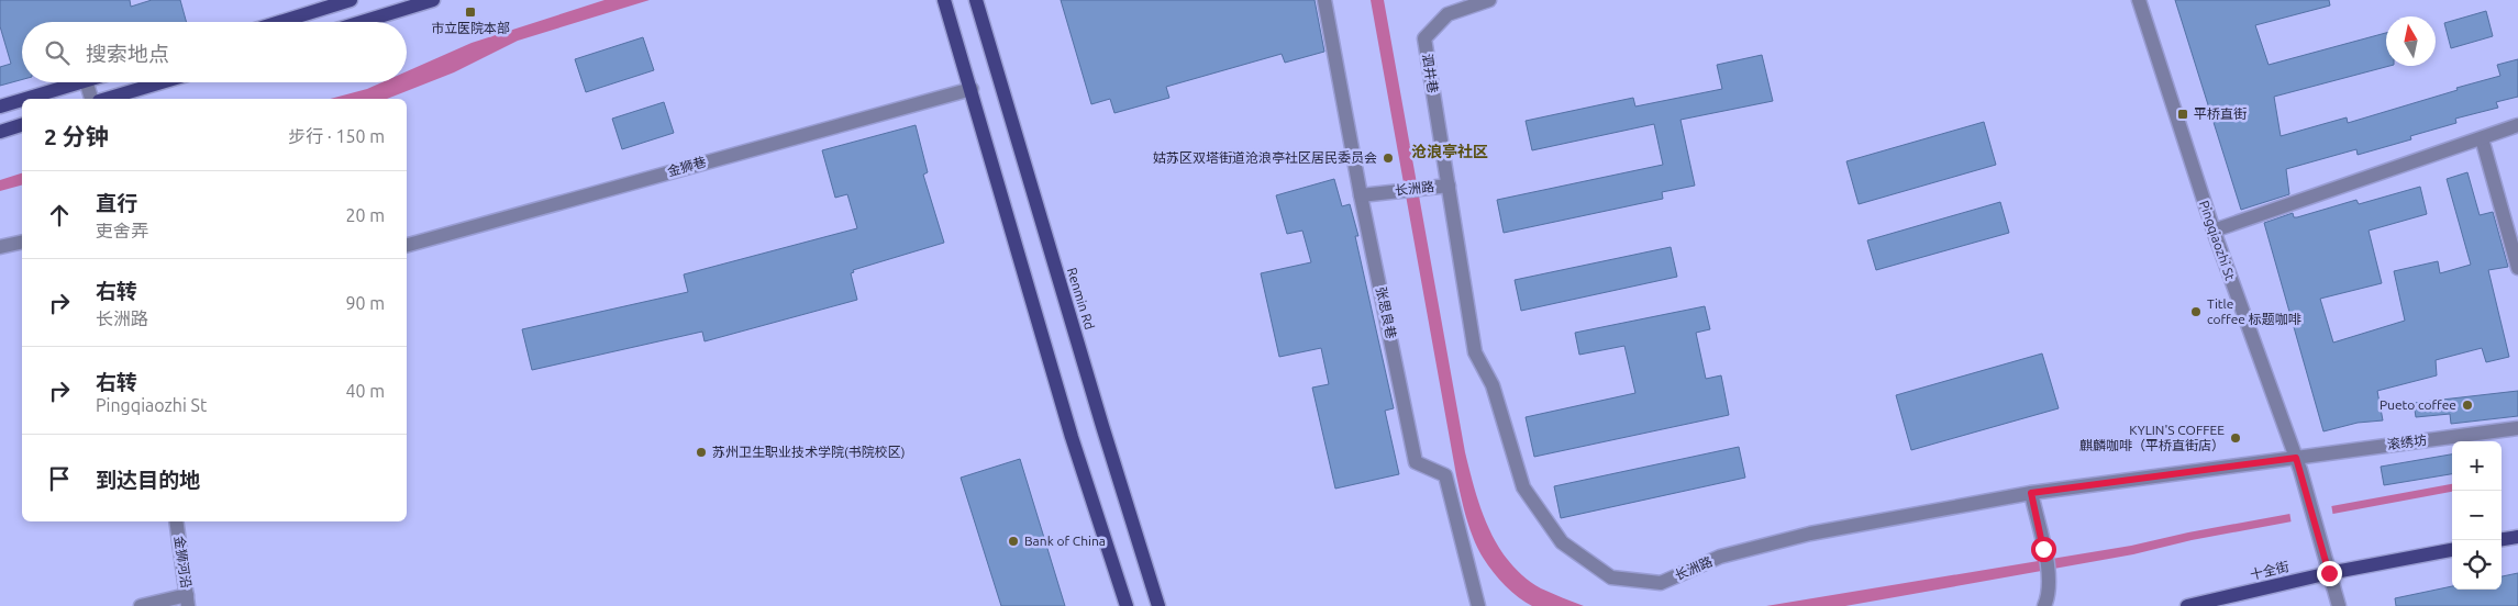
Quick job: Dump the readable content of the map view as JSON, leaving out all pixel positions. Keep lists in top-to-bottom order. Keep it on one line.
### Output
{"streets":{"main road":["Renmin Rd","十全街"],"street":["泗井巷","金狮巷","长洲路","Pingqiaozhi St","张思良巷","滚绣坊","金狮河沿"]},"crossings":[["泗井巷","长洲路"],["长洲路","Pingqiaozhi St"],["长洲路","张思良巷"],["长洲路","滚绣坊"],["Pingqiaozhi St","滚绣坊"],["Pingqiaozhi St","十全街"]],"districts":["沧浪亭社区"],"places":{"transit":["市立医院本部","平桥直街"],"other":["姑苏区双塔街道沧浪亭社区居民委员会","Title coffee 标题咖啡","Pueto coffee","KYLIN'S COFFEE 麒麟咖啡（平桥直街店）","苏州卫生职业技术学院(书院校区)","Bank of China"]},"north":"top","page":{"search":"搜索地点","heading":["2 分钟","步行 · 150 m"],"list":[["直行","吏舍弄","20 m"],["右转","长洲路","90 m"],["右转","Pingqiaozhi St","40 m"],"到达目的地"],"map_buttons":["+","−"]}}
